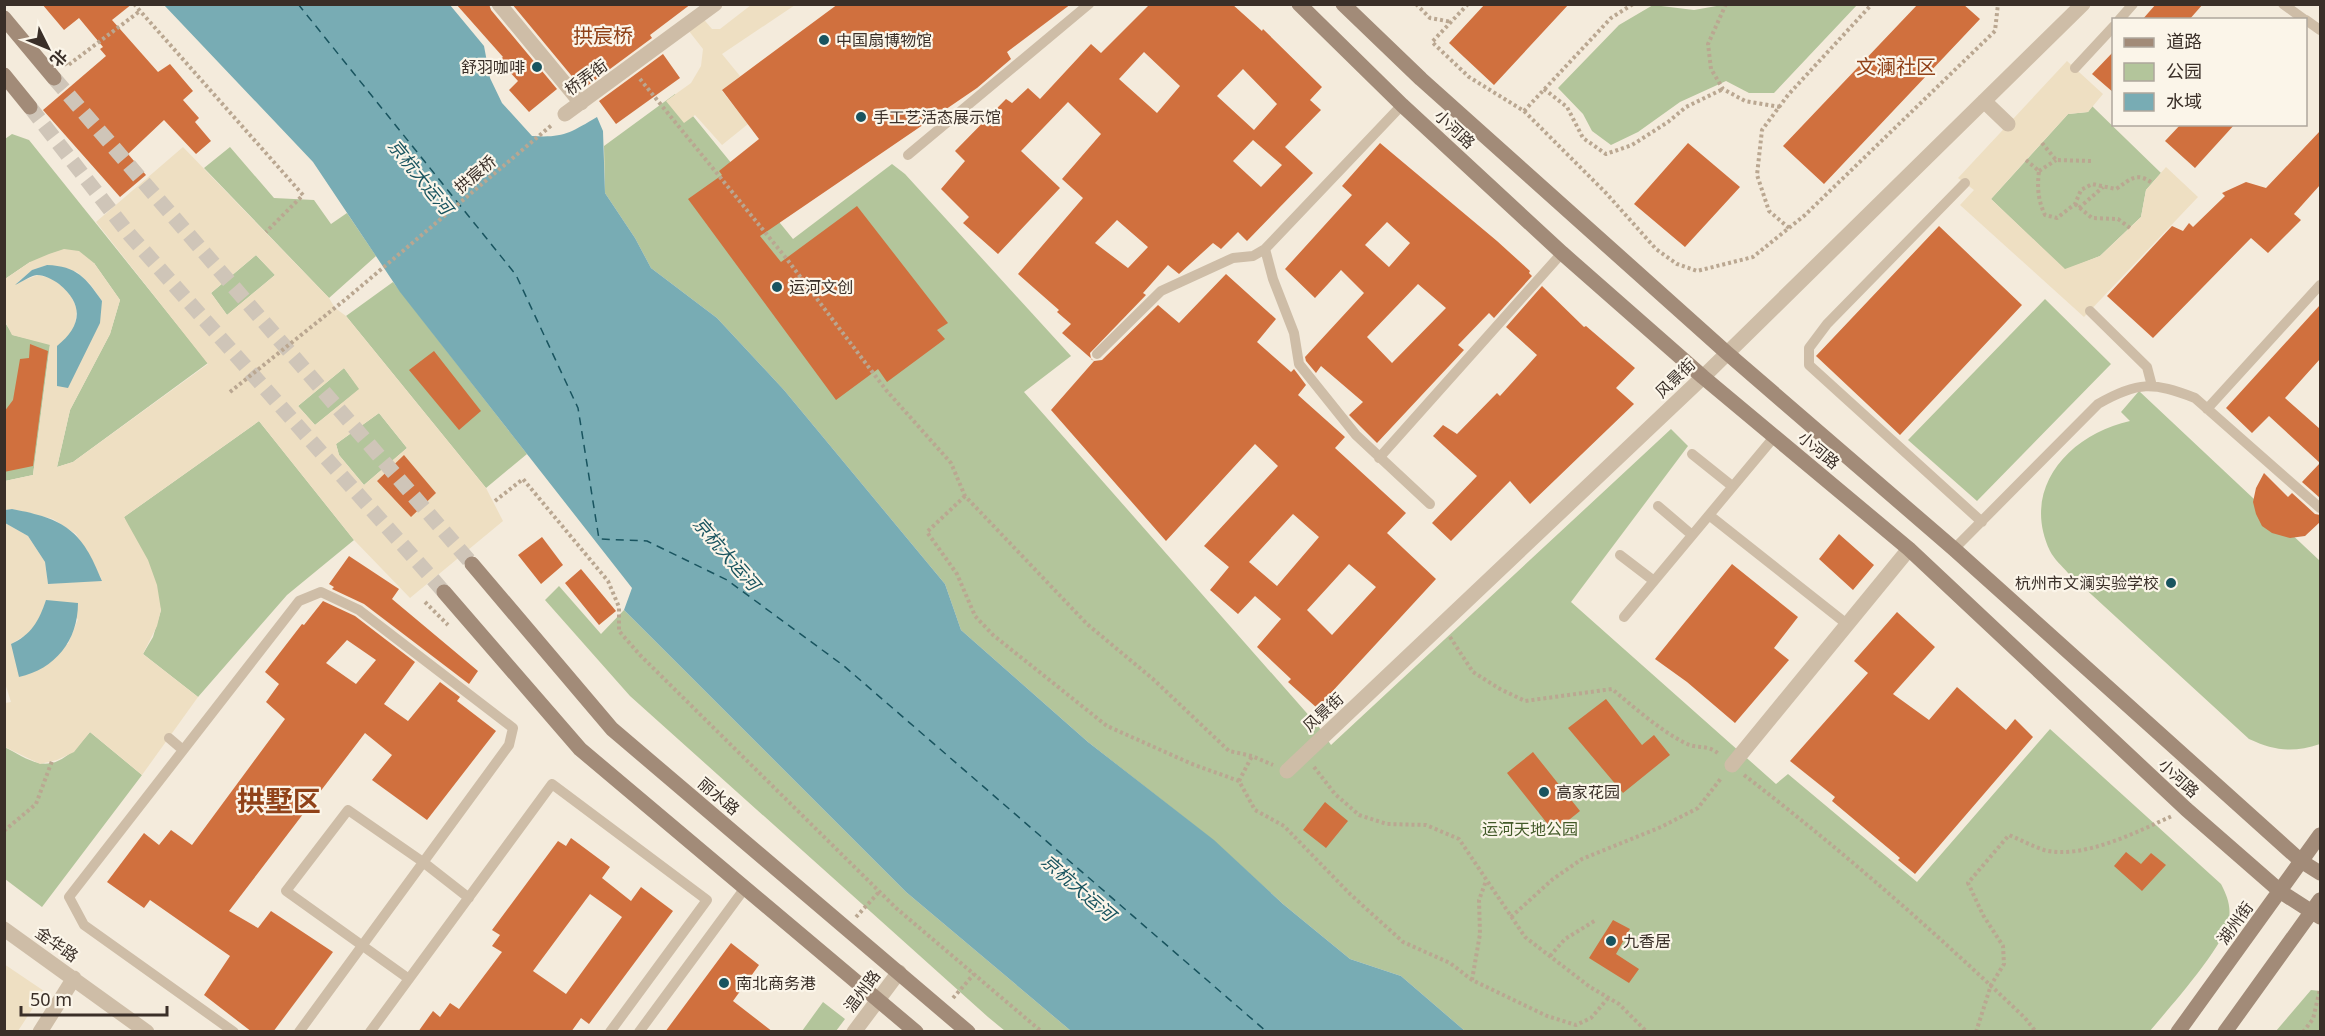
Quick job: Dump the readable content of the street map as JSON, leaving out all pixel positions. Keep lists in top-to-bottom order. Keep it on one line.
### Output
{"streets":{"main road":["小河路","丽水路","湖州街"],"street":["桥弄街","风景街","金华路","温州路"],"path":["拱宸桥"]},"crossings":[["桥弄街","拱宸桥"],["小河路","风景街"],["小河路","湖州街"],["丽水路","温州路"]],"districts":["拱宸桥","文澜社区","拱墅区"],"water":["京杭大运河"],"parks":["运河天地公园"],"places":["中国扇博物馆","舒羽咖啡","手工艺活态展示馆","运河文创","杭州市文澜实验学校","高家花园","九香居","南北商务港"],"legend":["道路","公园","水域"],"scale_bar":"50 m","north":"bottom right"}
